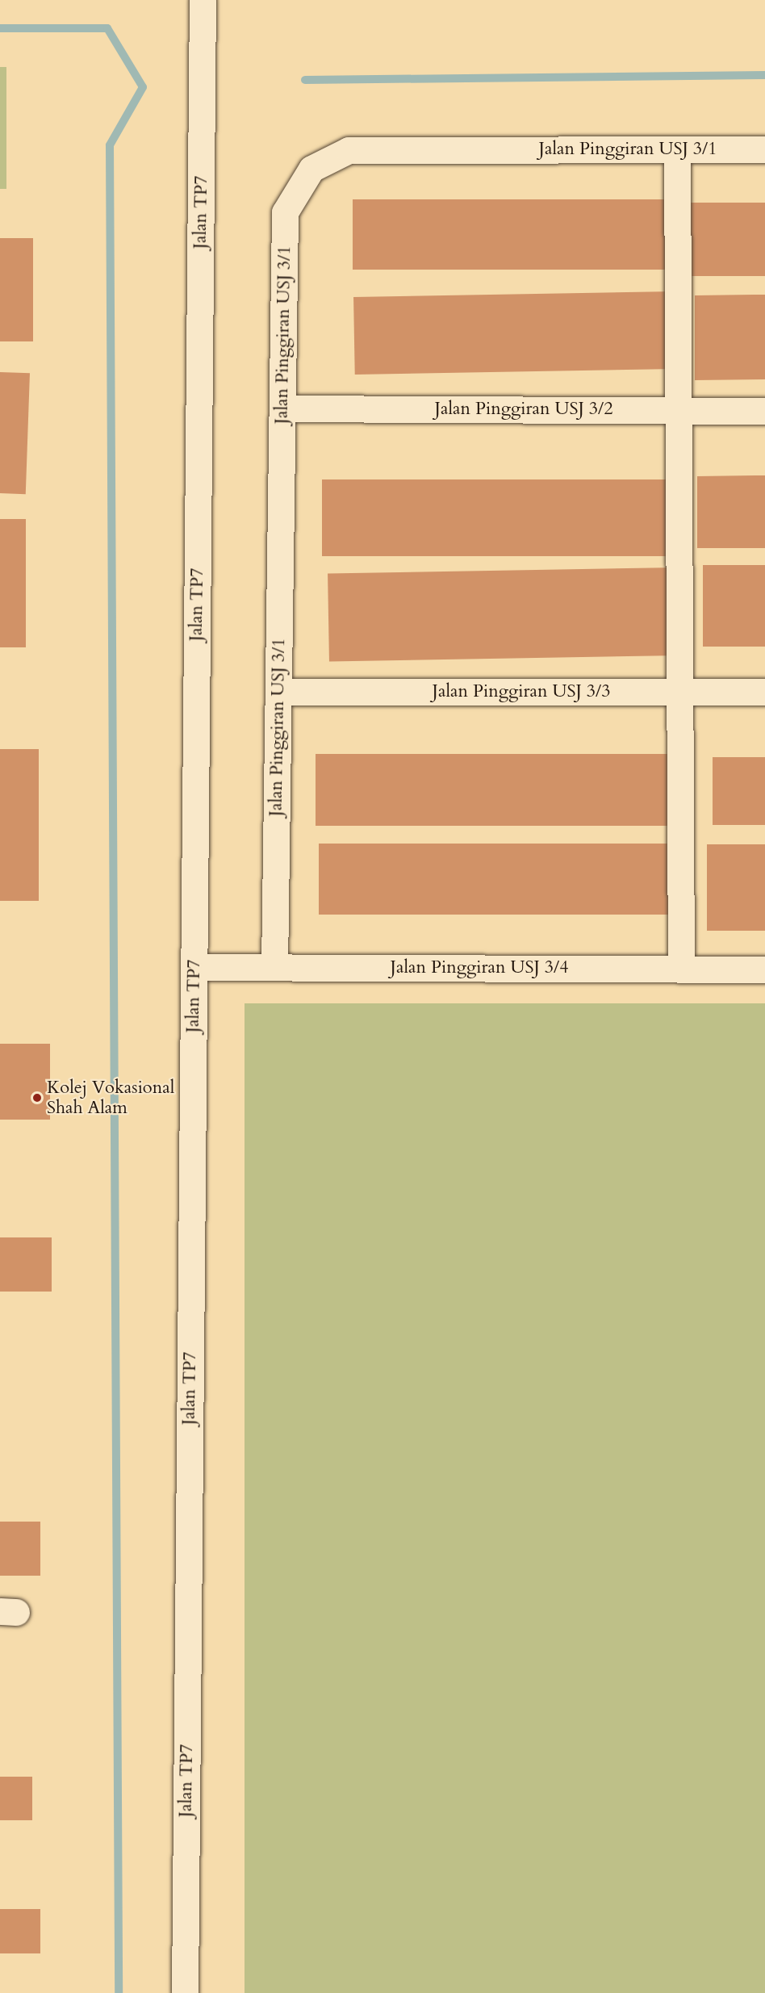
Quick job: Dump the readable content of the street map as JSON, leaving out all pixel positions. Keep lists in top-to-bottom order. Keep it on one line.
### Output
{"streets":{"street":["Jalan Pinggiran USJ 3/1","Jalan TP7","Jalan Pinggiran USJ 3/2","Jalan Pinggiran USJ 3/3","Jalan Pinggiran USJ 3/4"]},"crossings":[["Jalan Pinggiran USJ 3/1","Jalan Pinggiran USJ 3/2"],["Jalan Pinggiran USJ 3/1","Jalan Pinggiran USJ 3/3"],["Jalan Pinggiran USJ 3/1","Jalan Pinggiran USJ 3/4"],["Jalan TP7","Jalan Pinggiran USJ 3/4"]],"places":["Kolej Vokasional Shah Alam"]}
